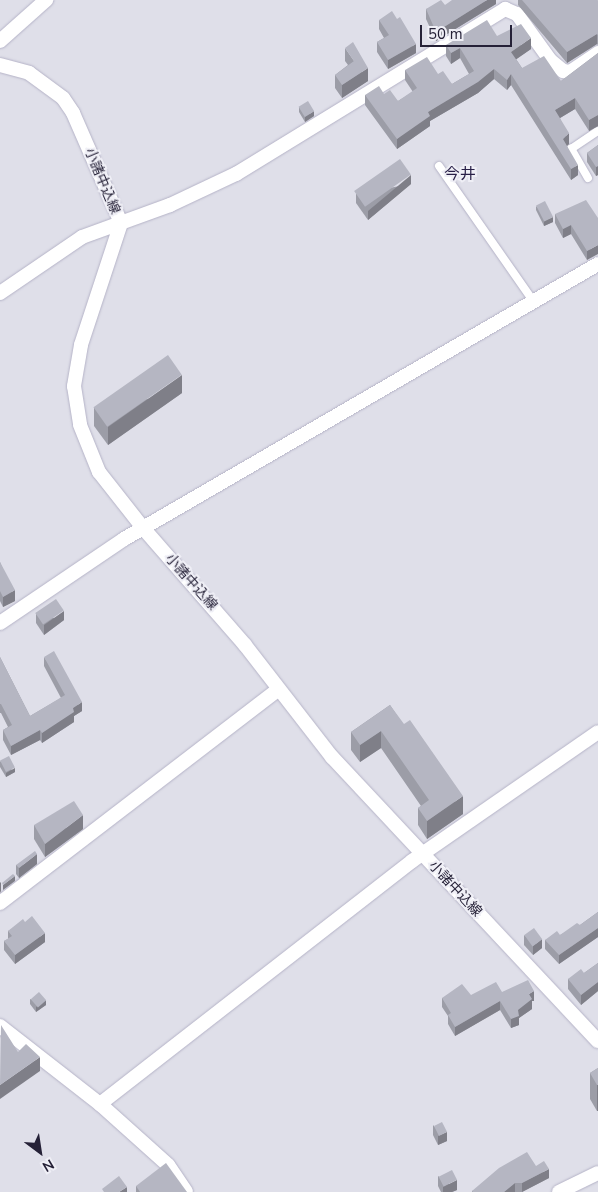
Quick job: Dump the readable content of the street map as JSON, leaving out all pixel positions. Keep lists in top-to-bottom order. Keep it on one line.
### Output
{"streets":{"street":["小諸中込線"]},"districts":["今井"],"scale_bar":"50 m","north":"bottom right"}
